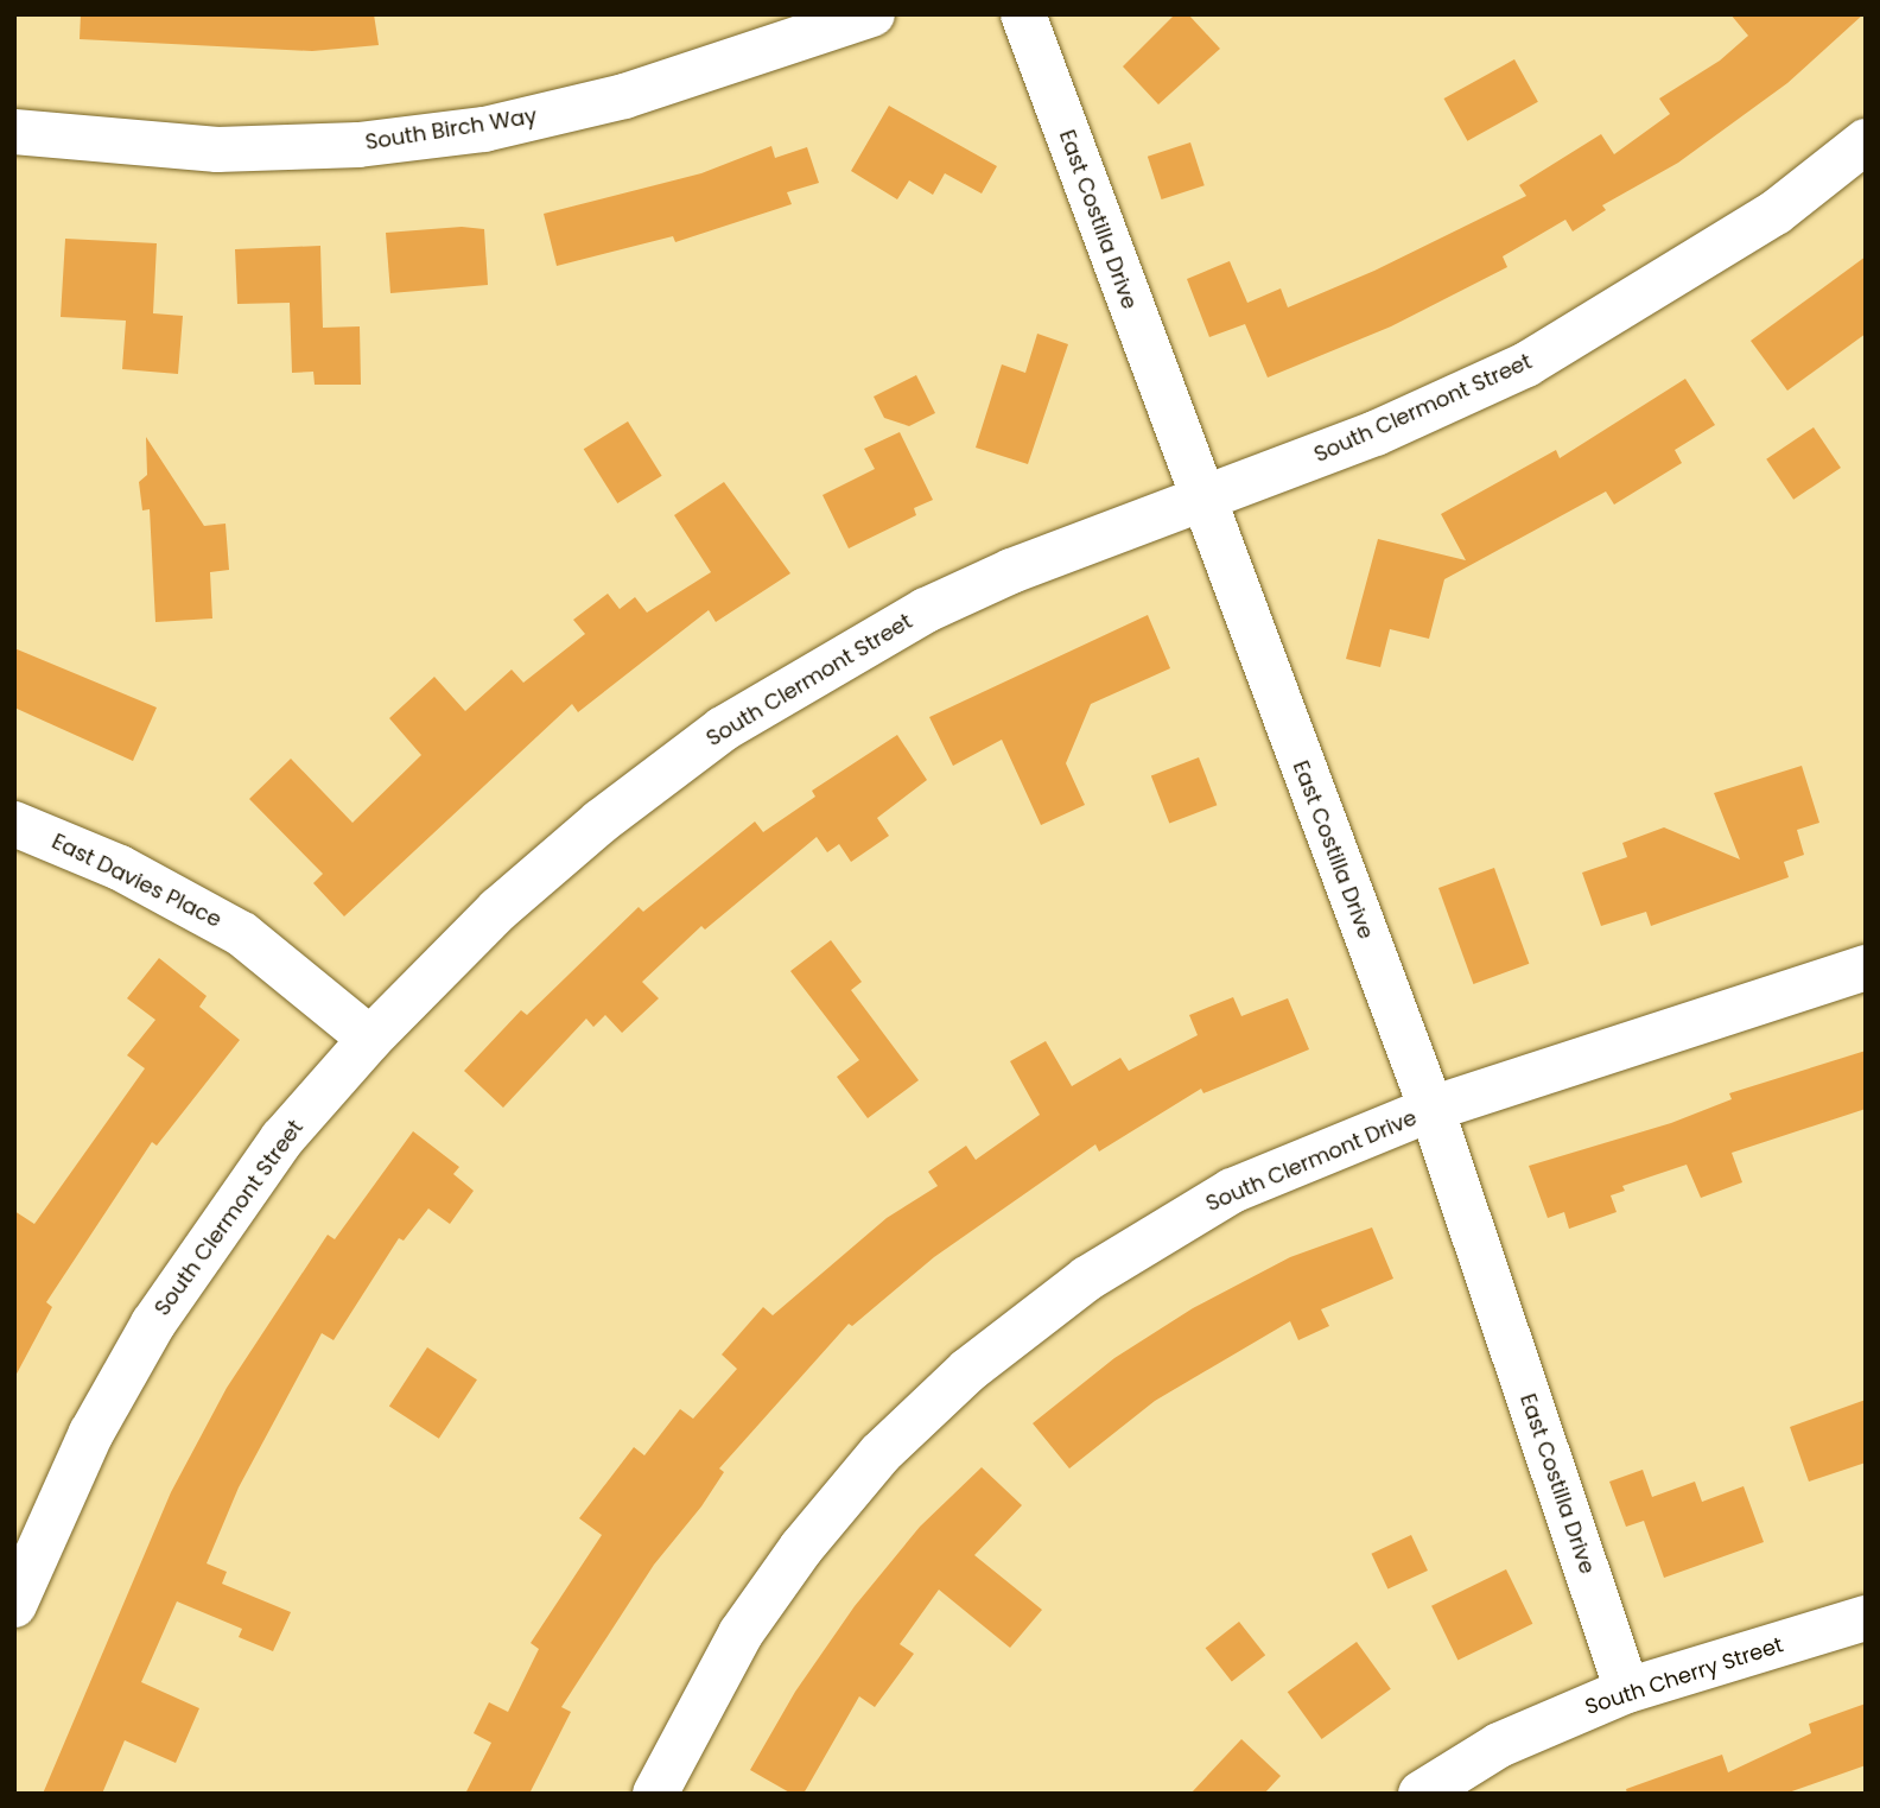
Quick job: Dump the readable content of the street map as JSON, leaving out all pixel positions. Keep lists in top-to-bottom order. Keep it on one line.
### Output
{"streets":{"street":["South Birch Way","East Costilla Drive","South Clermont Street","East Davies Place","South Clermont Drive","South Cherry Street"]},"crossings":[["East Costilla Drive","South Clermont Street"],["East Costilla Drive","South Clermont Drive"],["East Costilla Drive","South Cherry Street"],["South Clermont Street","East Davies Place"]]}
